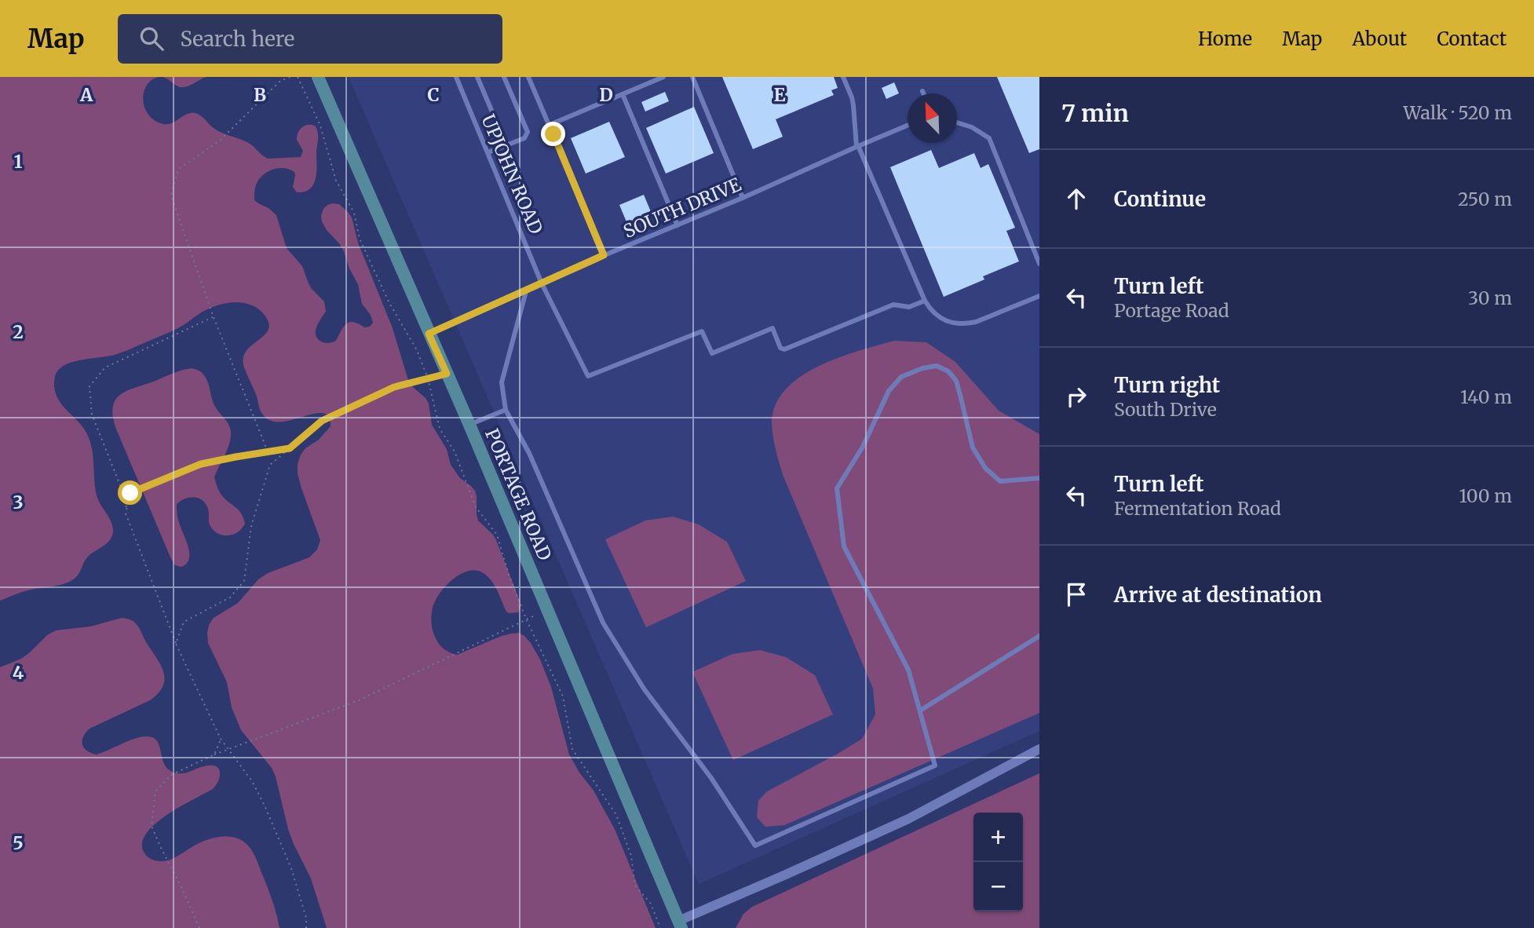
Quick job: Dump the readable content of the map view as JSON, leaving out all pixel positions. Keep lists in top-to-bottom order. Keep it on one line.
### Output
{"streets":{"main road":["PORTAGE ROAD"],"lane":["UPJOHN ROAD","SOUTH DRIVE"]},"crossings":[["UPJOHN ROAD","SOUTH DRIVE"],["SOUTH DRIVE","PORTAGE ROAD"]],"north":"top left","page":{"header":"Map","search":"Search here","nav":["Home","Map","About","Contact"],"heading":["7 min","Walk · 520 m"],"list":[["Continue","250 m"],["Turn left","Portage Road","30 m"],["Turn right","South Drive","140 m"],["Turn left","Fermentation Road","100 m"],"Arrive at destination"],"map_buttons":["+","−"]},"grid":{"columns":["A","B","C","D","E"],"rows":["1","2","3","4","5"]}}
